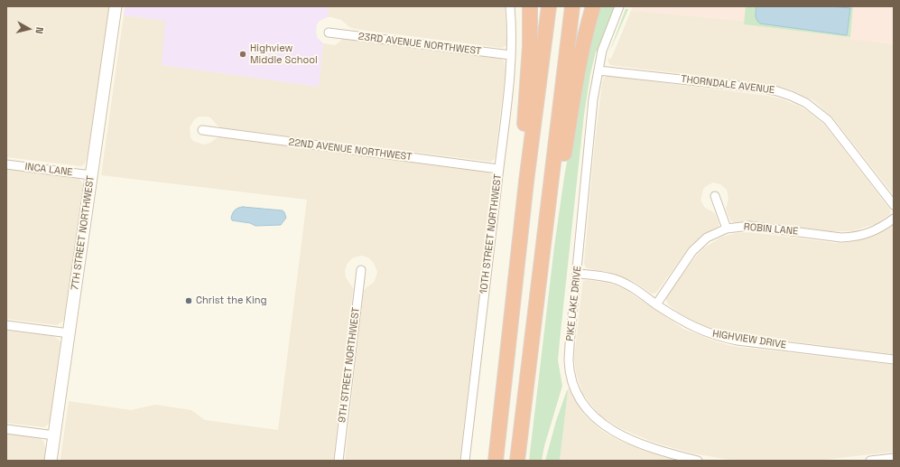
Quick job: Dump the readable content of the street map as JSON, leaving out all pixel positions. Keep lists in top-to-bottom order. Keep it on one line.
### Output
{"streets":{"street":["23RD AVENUE NORTHWEST","THORNDALE AVENUE","22ND AVENUE NORTHWEST","INCA LANE","ROBIN LANE","7TH STREET NORTHWEST","10TH STREET NORTHWEST","PIKE LAKE DRIVE","HIGHVIEW DRIVE","9TH STREET NORTHWEST"]},"crossings":[["23RD AVENUE NORTHWEST","10TH STREET NORTHWEST"],["THORNDALE AVENUE","PIKE LAKE DRIVE"],["22ND AVENUE NORTHWEST","10TH STREET NORTHWEST"],["INCA LANE","7TH STREET NORTHWEST"],["ROBIN LANE","HIGHVIEW DRIVE"],["PIKE LAKE DRIVE","HIGHVIEW DRIVE"]],"places":["Highview Middle School","Christ the King"],"north":"right"}
